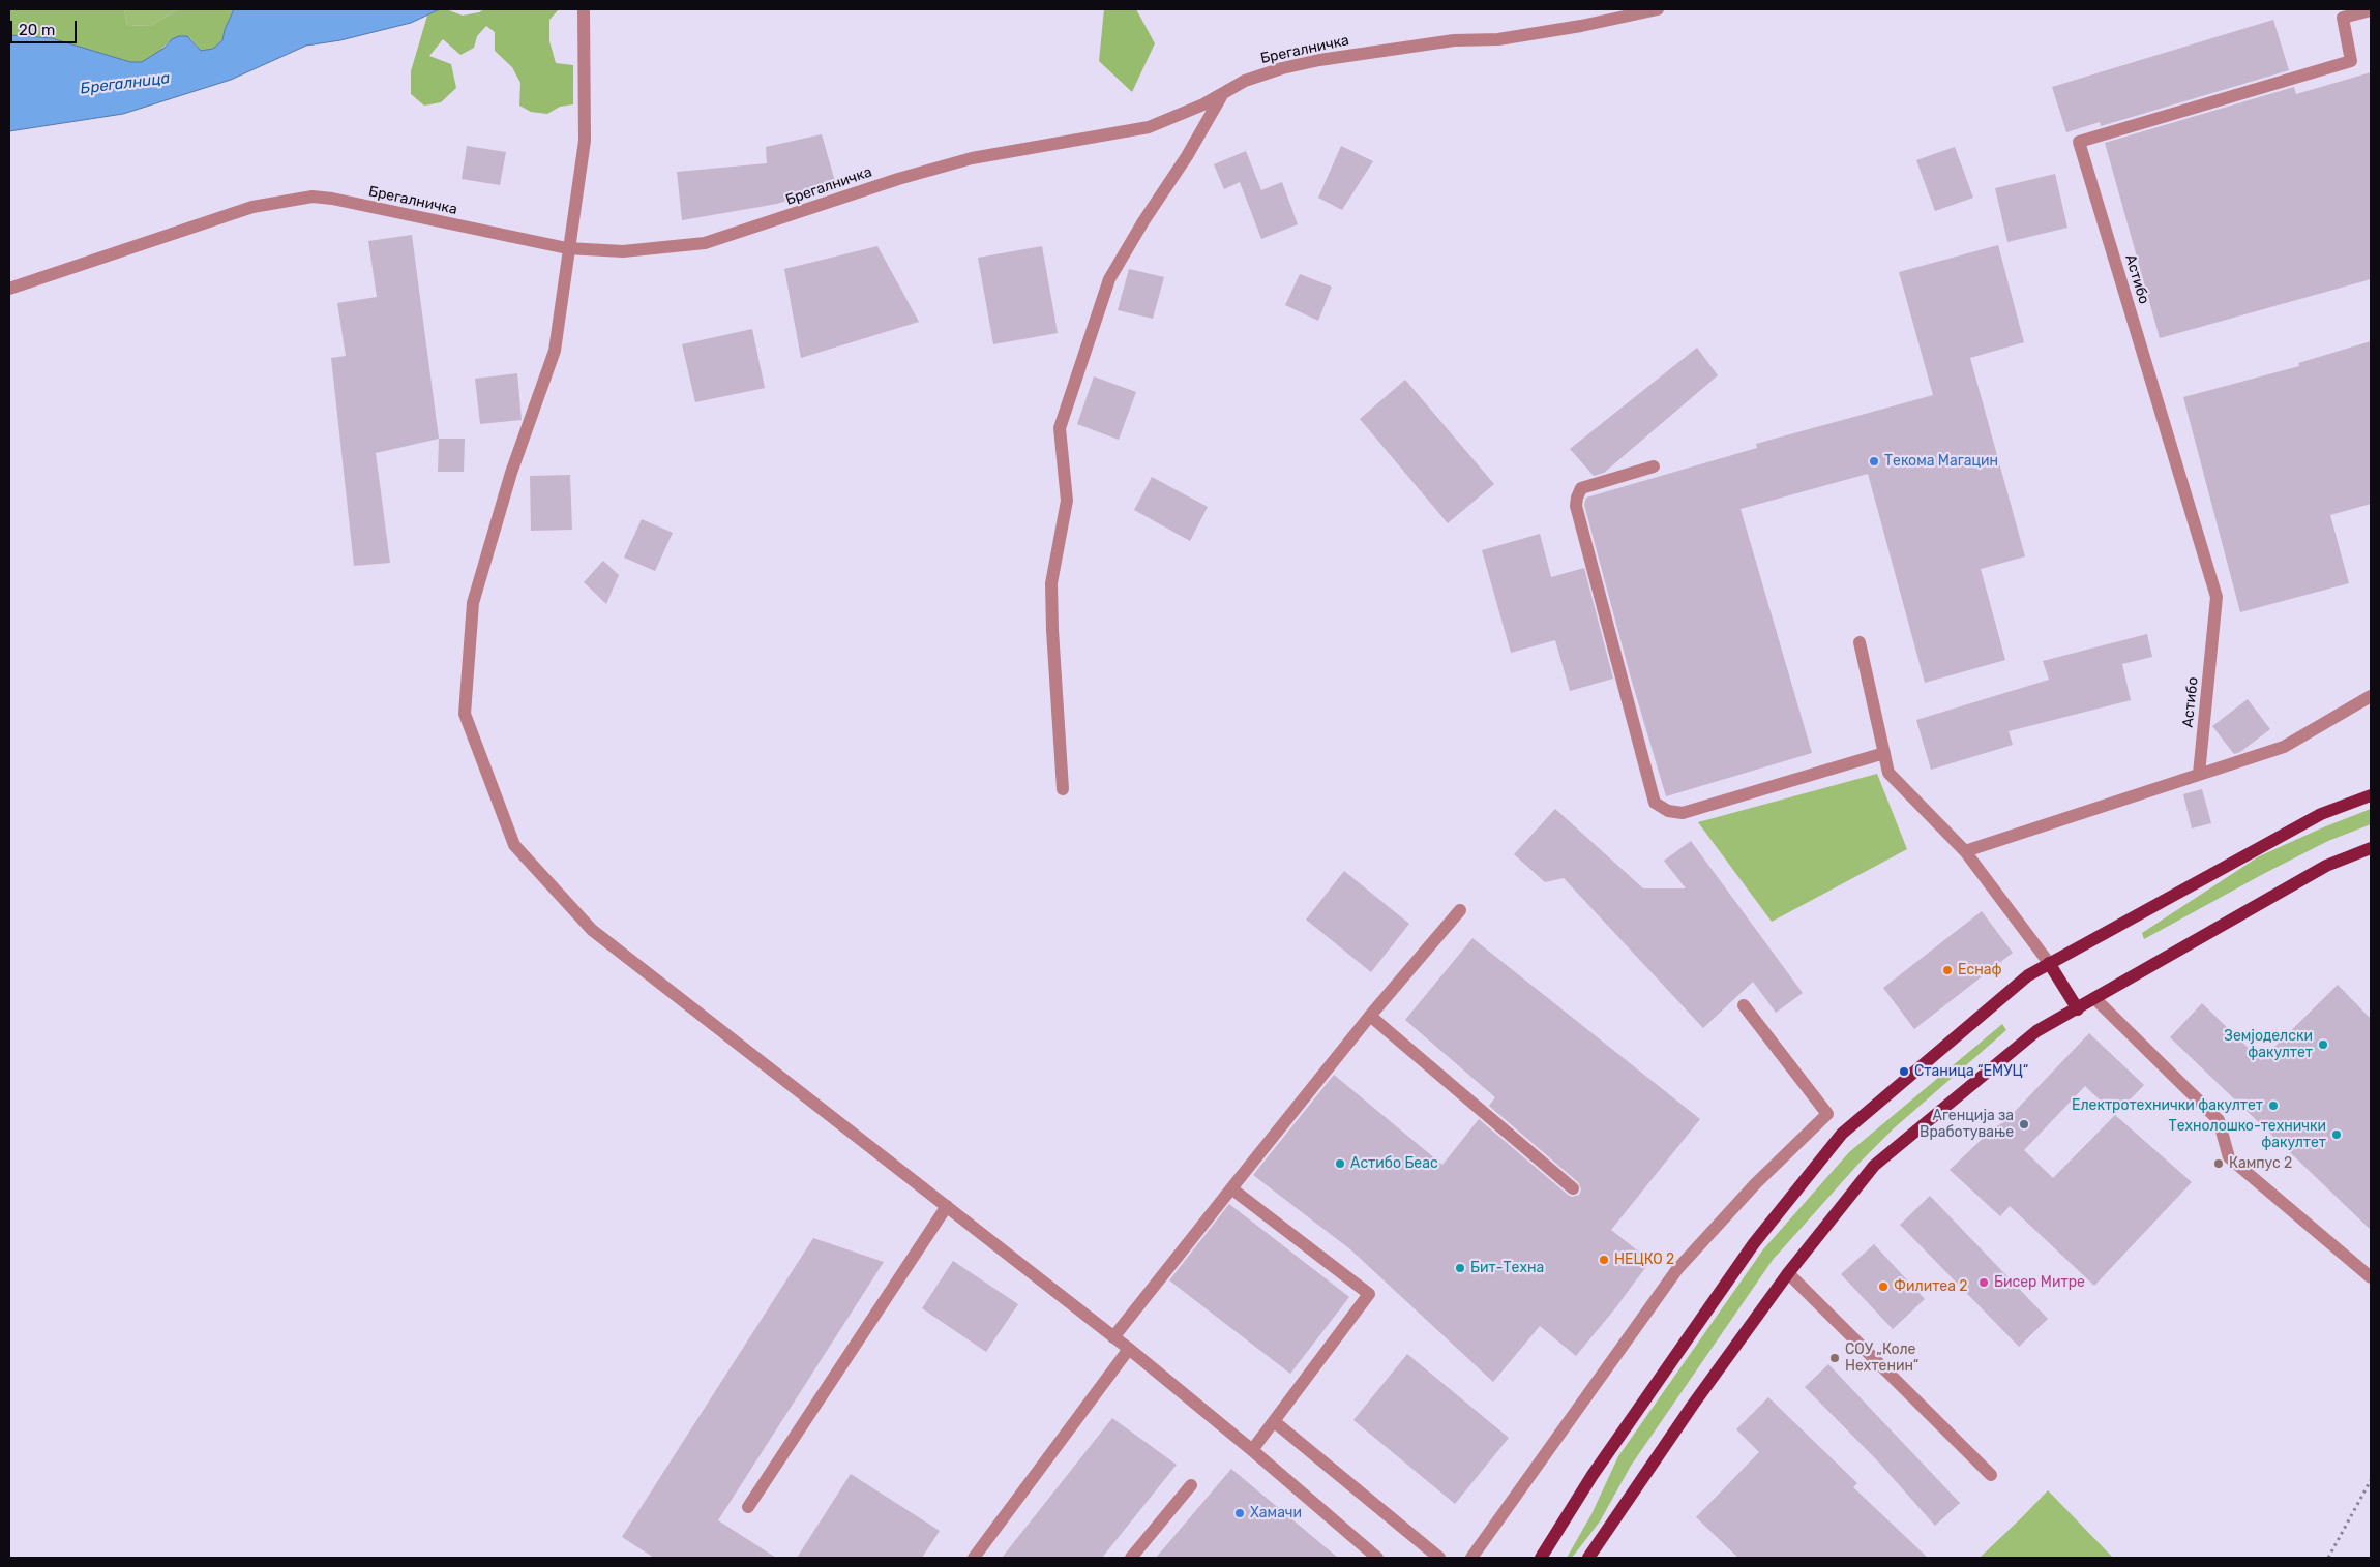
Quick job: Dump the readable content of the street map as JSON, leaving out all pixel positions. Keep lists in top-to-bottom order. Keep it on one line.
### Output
{"streets":{"street":["Брегалничка","Астибо"]},"water":["Брегалница"],"places":["Текома Магацин","Еснаф","Земјоделски факултет","Станица “ЕМУЦ“","Електротехнички факултет","Агенција за Вработување","Технолошко-технички факултет","Астибо Беас","Кампус 2","НЕЦКО 2","Бит-Техна","Бисер Митре","Филитеа 2","СОУ „Коле Нехтенин“","Хамачи"],"scale_bar":"20 m"}
